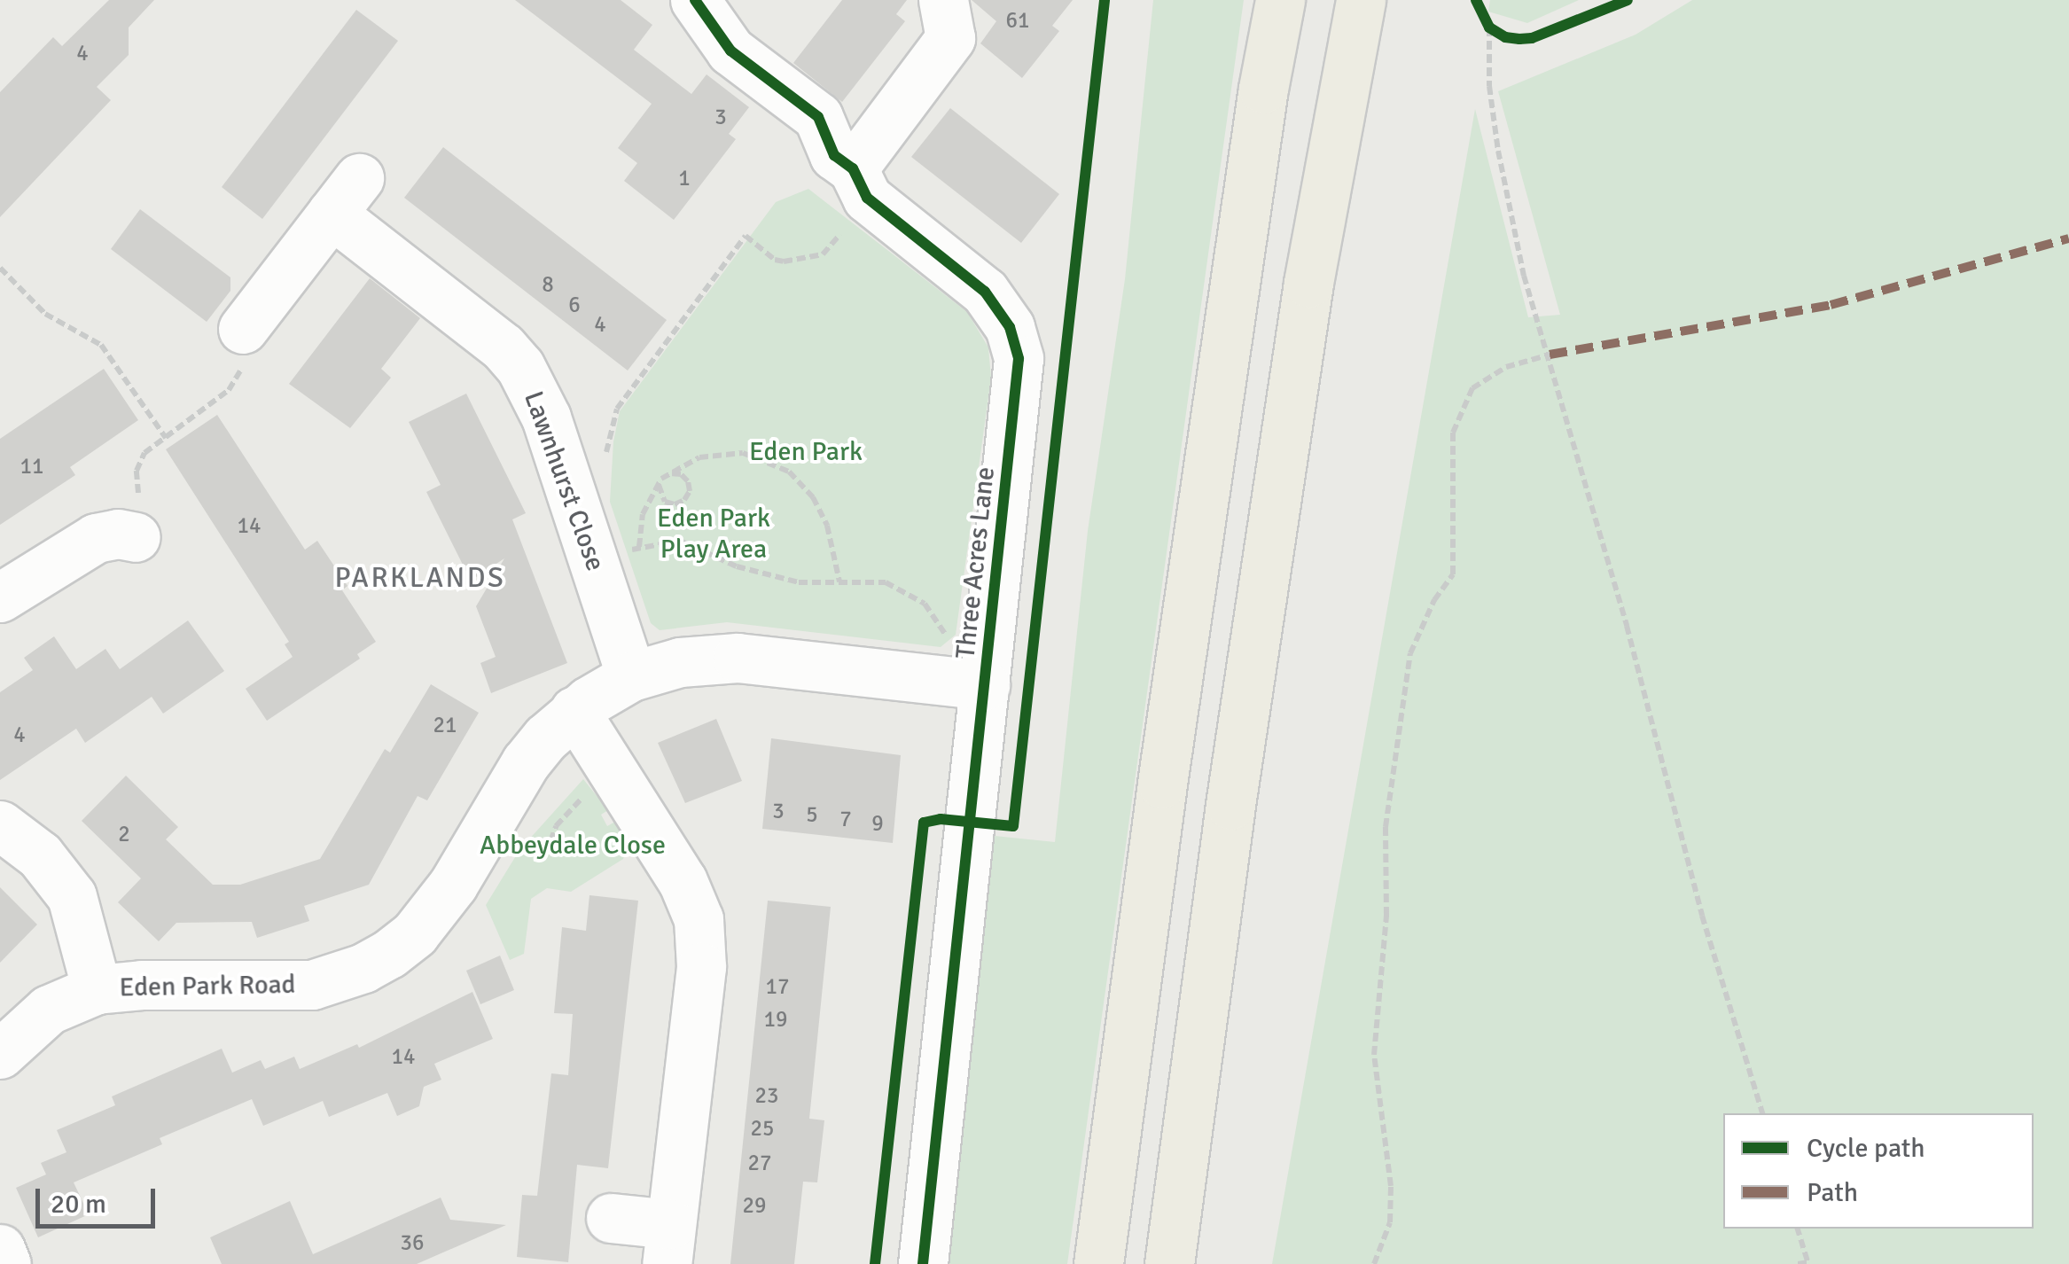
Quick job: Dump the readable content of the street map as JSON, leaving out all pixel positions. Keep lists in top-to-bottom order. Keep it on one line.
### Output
{"streets":{"street":["Lawnhurst Close","Three Acres Lane","Eden Park Road"]},"crossings":[["Lawnhurst Close","Eden Park Road"],["Three Acres Lane","Eden Park Road"]],"districts":["PARKLANDS"],"parks":["Eden Park","Eden Park Play Area","Abbeydale Close"],"house_numbers":["61","4","3","1","8","6","4","11","14","21","4","3","5","7","9","2","17","19","14","23","25","27","29","36"],"legend":["Cycle path","Path"],"scale_bar":"20 m"}
